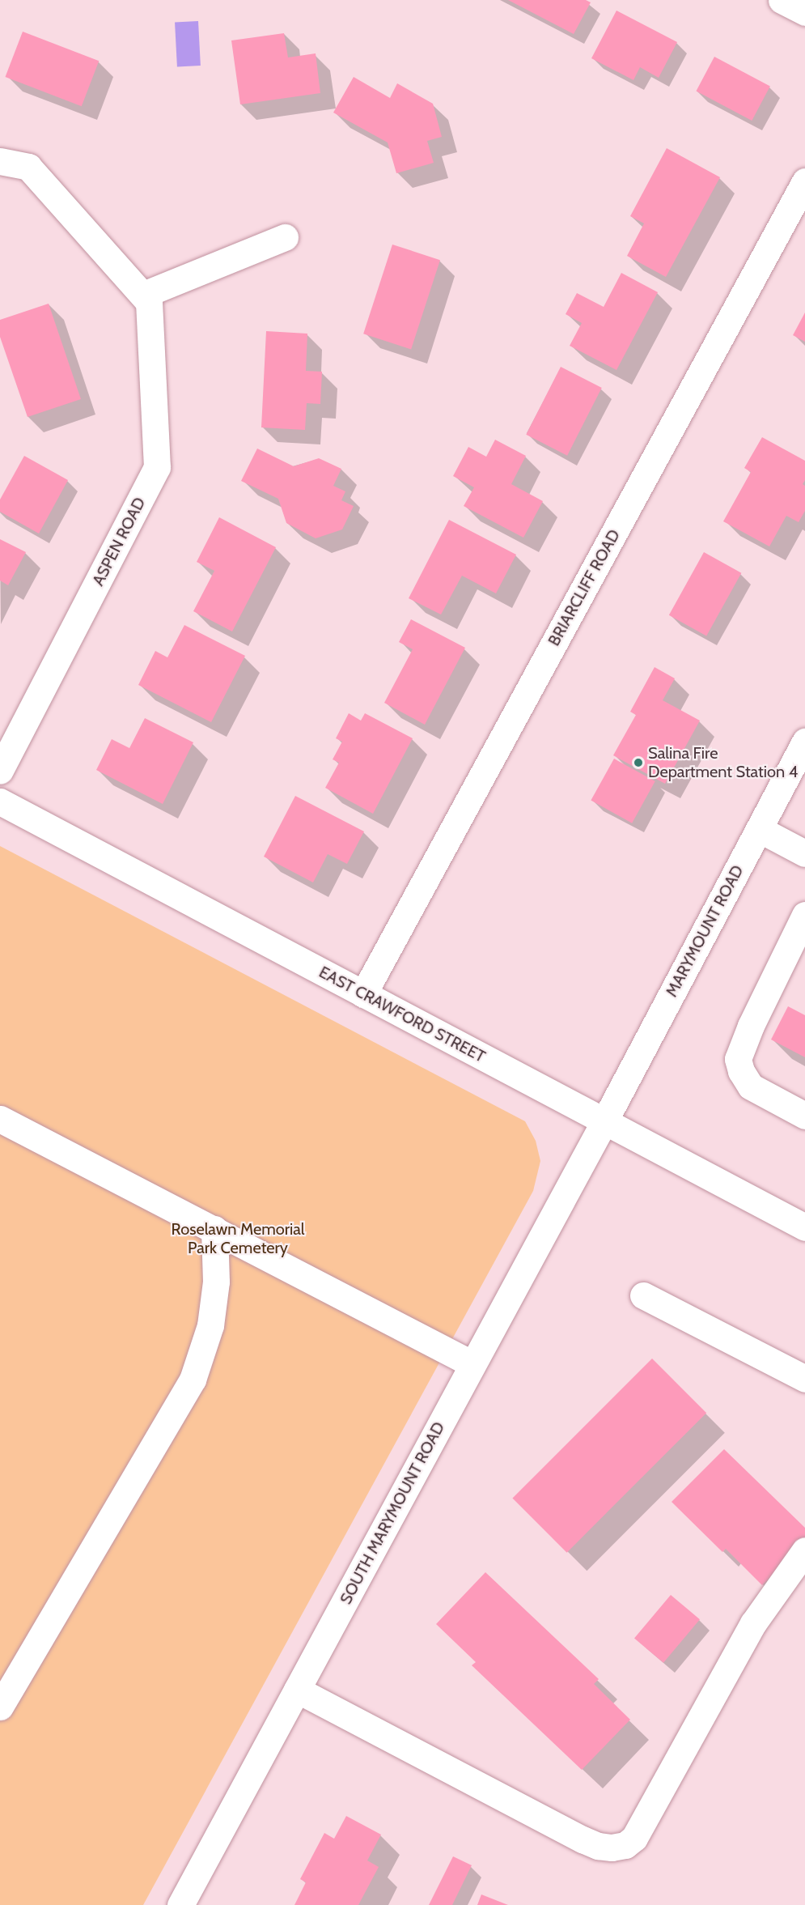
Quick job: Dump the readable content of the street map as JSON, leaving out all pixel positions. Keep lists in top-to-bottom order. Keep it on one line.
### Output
{"streets":{"street":["ASPEN ROAD","BRIARCLIFF ROAD","MARYMOUNT ROAD","EAST CRAWFORD STREET","SOUTH MARYMOUNT ROAD"]},"crossings":[["BRIARCLIFF ROAD","EAST CRAWFORD STREET"],["MARYMOUNT ROAD","EAST CRAWFORD STREET"],["MARYMOUNT ROAD","SOUTH MARYMOUNT ROAD"],["EAST CRAWFORD STREET","SOUTH MARYMOUNT ROAD"]],"parks":["Roselawn Memorial Park Cemetery"],"places":["Salina Fire Department Station 4"]}
